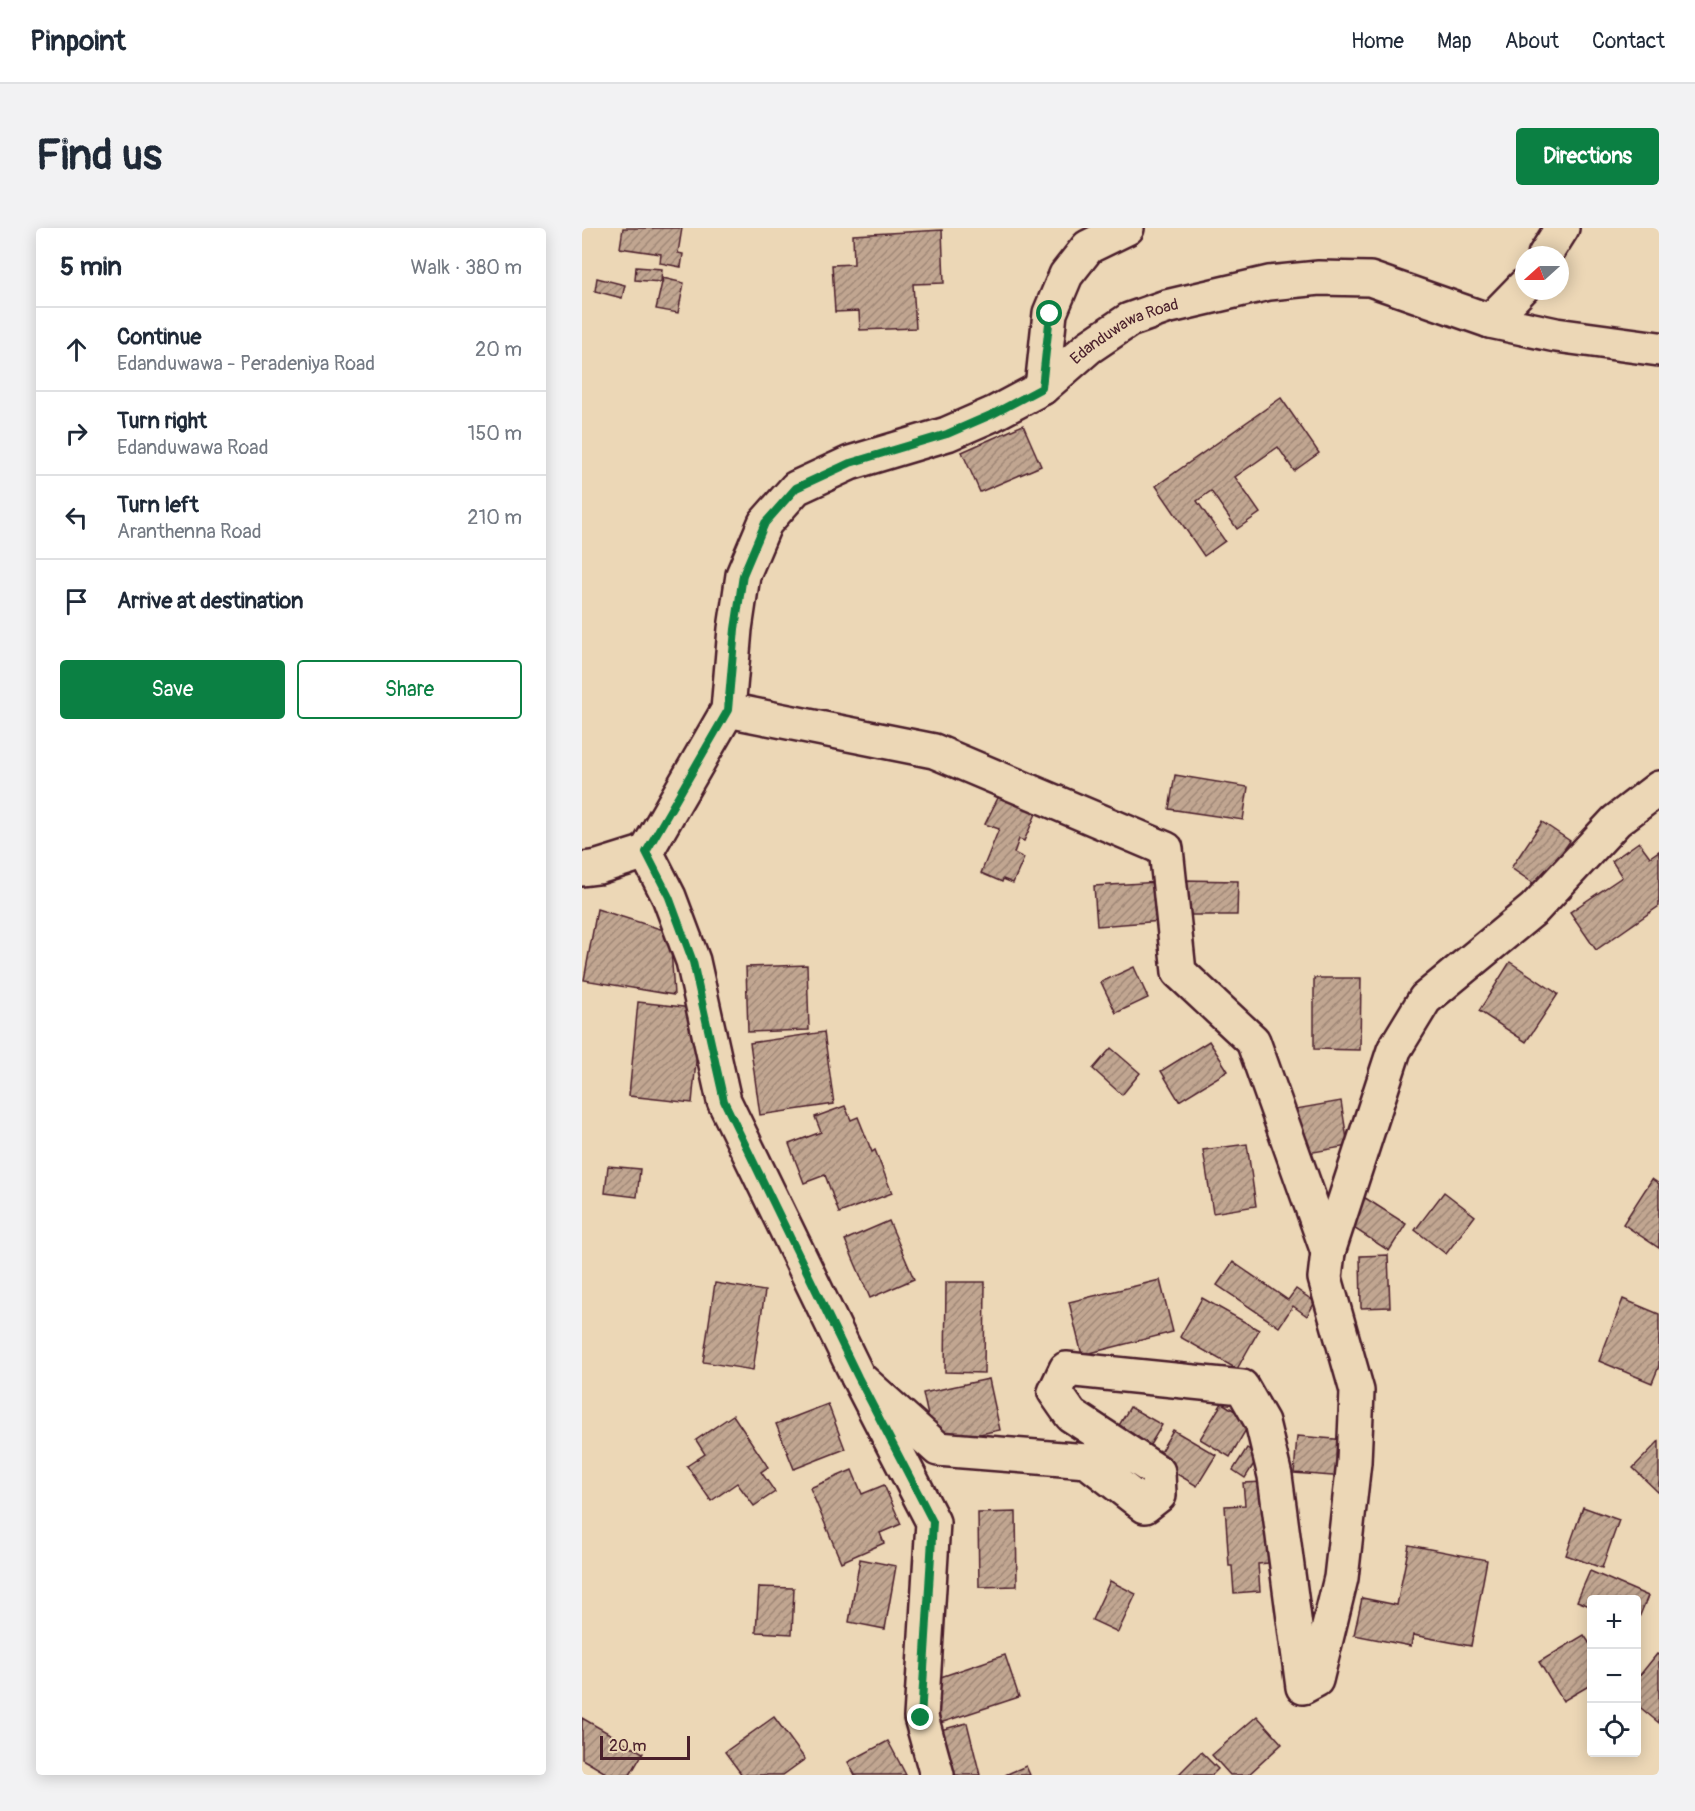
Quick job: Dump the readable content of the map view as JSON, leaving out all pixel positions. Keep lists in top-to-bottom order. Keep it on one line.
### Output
{"streets":{"street":["Edanduwawa Road"]},"scale_bar":"20 m","north":"left","page":{"header":"Pinpoint","nav":["Home","Map","About","Contact"],"buttons":["Directions",["Save","Share"]],"title":"Find us","heading":["5 min","Walk · 380 m"],"list":[["Continue","Edanduwawa - Peradeniya Road","20 m"],["Turn right","Edanduwawa Road","150 m"],["Turn left","Aranthenna Road","210 m"],"Arrive at destination"],"map_buttons":["+","−"],"scale":"20 m"}}
